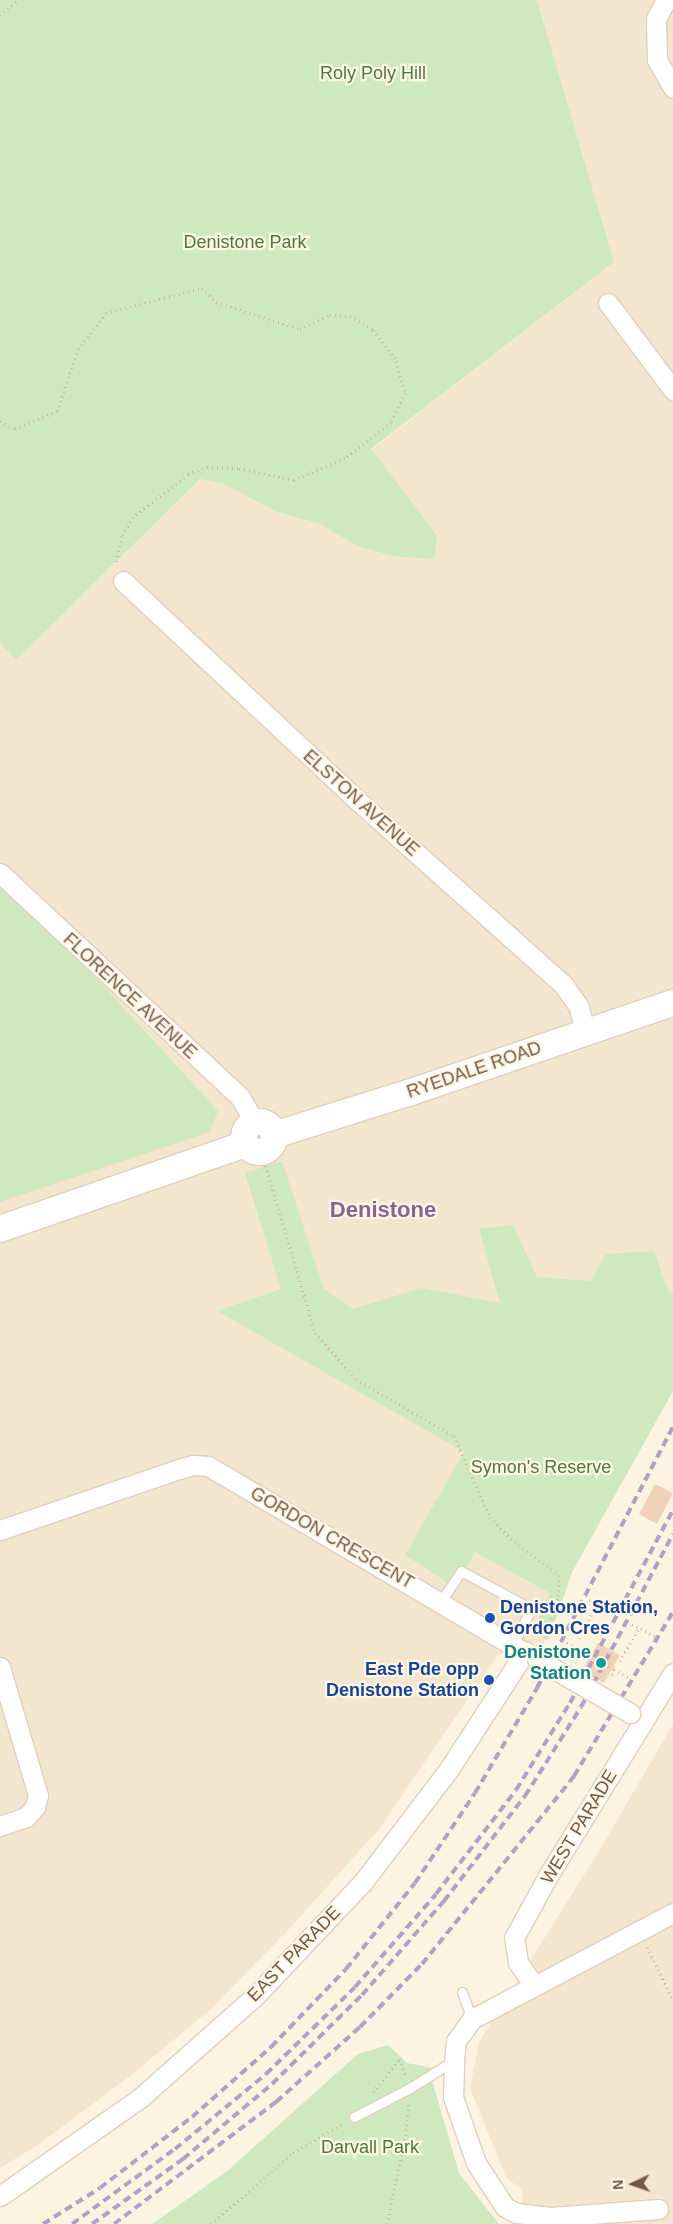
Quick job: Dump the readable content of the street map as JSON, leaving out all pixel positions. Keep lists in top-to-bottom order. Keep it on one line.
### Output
{"streets":{"street":["ELSTON AVENUE","FLORENCE AVENUE","RYEDALE ROAD","GORDON CRESCENT","WEST PARADE","EAST PARADE"]},"crossings":[["ELSTON AVENUE","RYEDALE ROAD"],["FLORENCE AVENUE","RYEDALE ROAD"],["GORDON CRESCENT","WEST PARADE"],["GORDON CRESCENT","EAST PARADE"]],"districts":["Denistone"],"parks":["Roly Poly Hill","Denistone Park","Symon's Reserve","Darvall Park"],"places":["Denistone Station, Gordon Cres","Denistone Station","East Pde opp Denistone Station"],"north":"left"}
